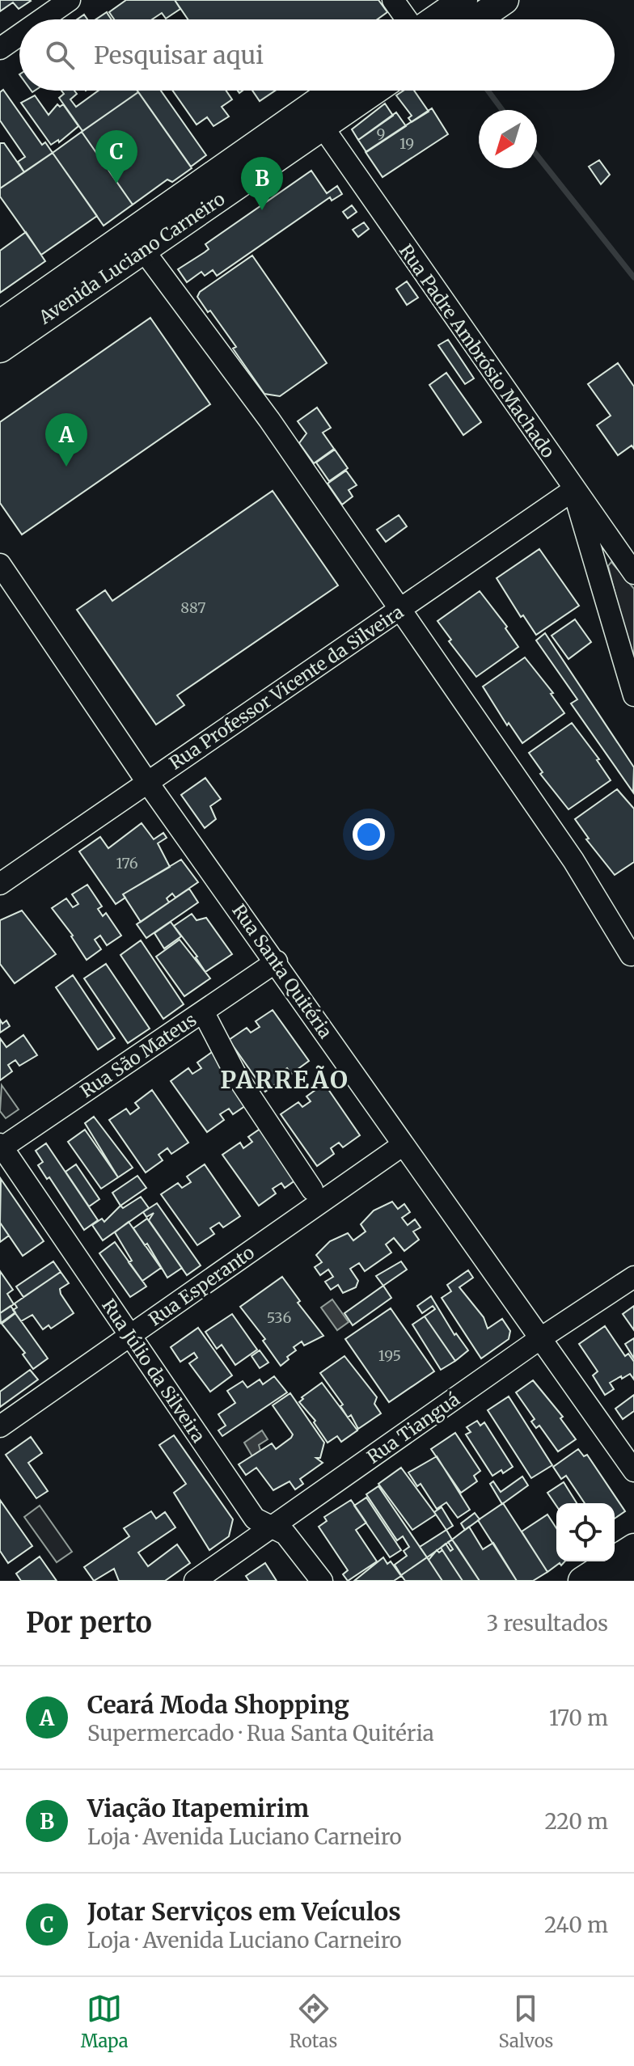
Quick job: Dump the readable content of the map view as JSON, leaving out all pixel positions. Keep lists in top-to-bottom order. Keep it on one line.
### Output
{"streets":{"main road":["Avenida Luciano Carneiro"],"street":["Rua Padre Ambrósio Machado","Rua Professor Vicente da Silveira","Rua Santa Quitéria","Rua São Mateus","Rua Esperanto","Rua Júlio da Silveira","Rua Tianguá"]},"crossings":[["Avenida Luciano Carneiro","Rua Padre Ambrósio Machado"],["Rua Padre Ambrósio Machado","Rua Professor Vicente da Silveira"],["Rua Professor Vicente da Silveira","Rua Santa Quitéria"],["Rua Santa Quitéria","Rua São Mateus"],["Rua Santa Quitéria","Rua Esperanto"],["Rua Santa Quitéria","Rua Tianguá"],["Rua São Mateus","Rua Júlio da Silveira"],["Rua Esperanto","Rua Júlio da Silveira"],["Rua Júlio da Silveira","Rua Tianguá"]],"districts":["PARREÃO"],"house_numbers":["9","19","887","176","536","195"],"north":"bottom left","page":{"search":"Pesquisar aqui","pins":["C","B","A"],"heading":["Por perto","3 resultados"],"list":[{"mark":"A","name":"Ceará Moda Shopping","note":"Supermercado · Rua Santa Quitéria","value":"170 m"},{"mark":"B","name":"Viação Itapemirim","note":"Loja · Avenida Luciano Carneiro","value":"220 m"},{"mark":"C","name":"Jotar Serviços em Veículos","note":"Loja · Avenida Luciano Carneiro","value":"240 m"}],"nav":["Mapa","Rotas","Salvos"]}}
